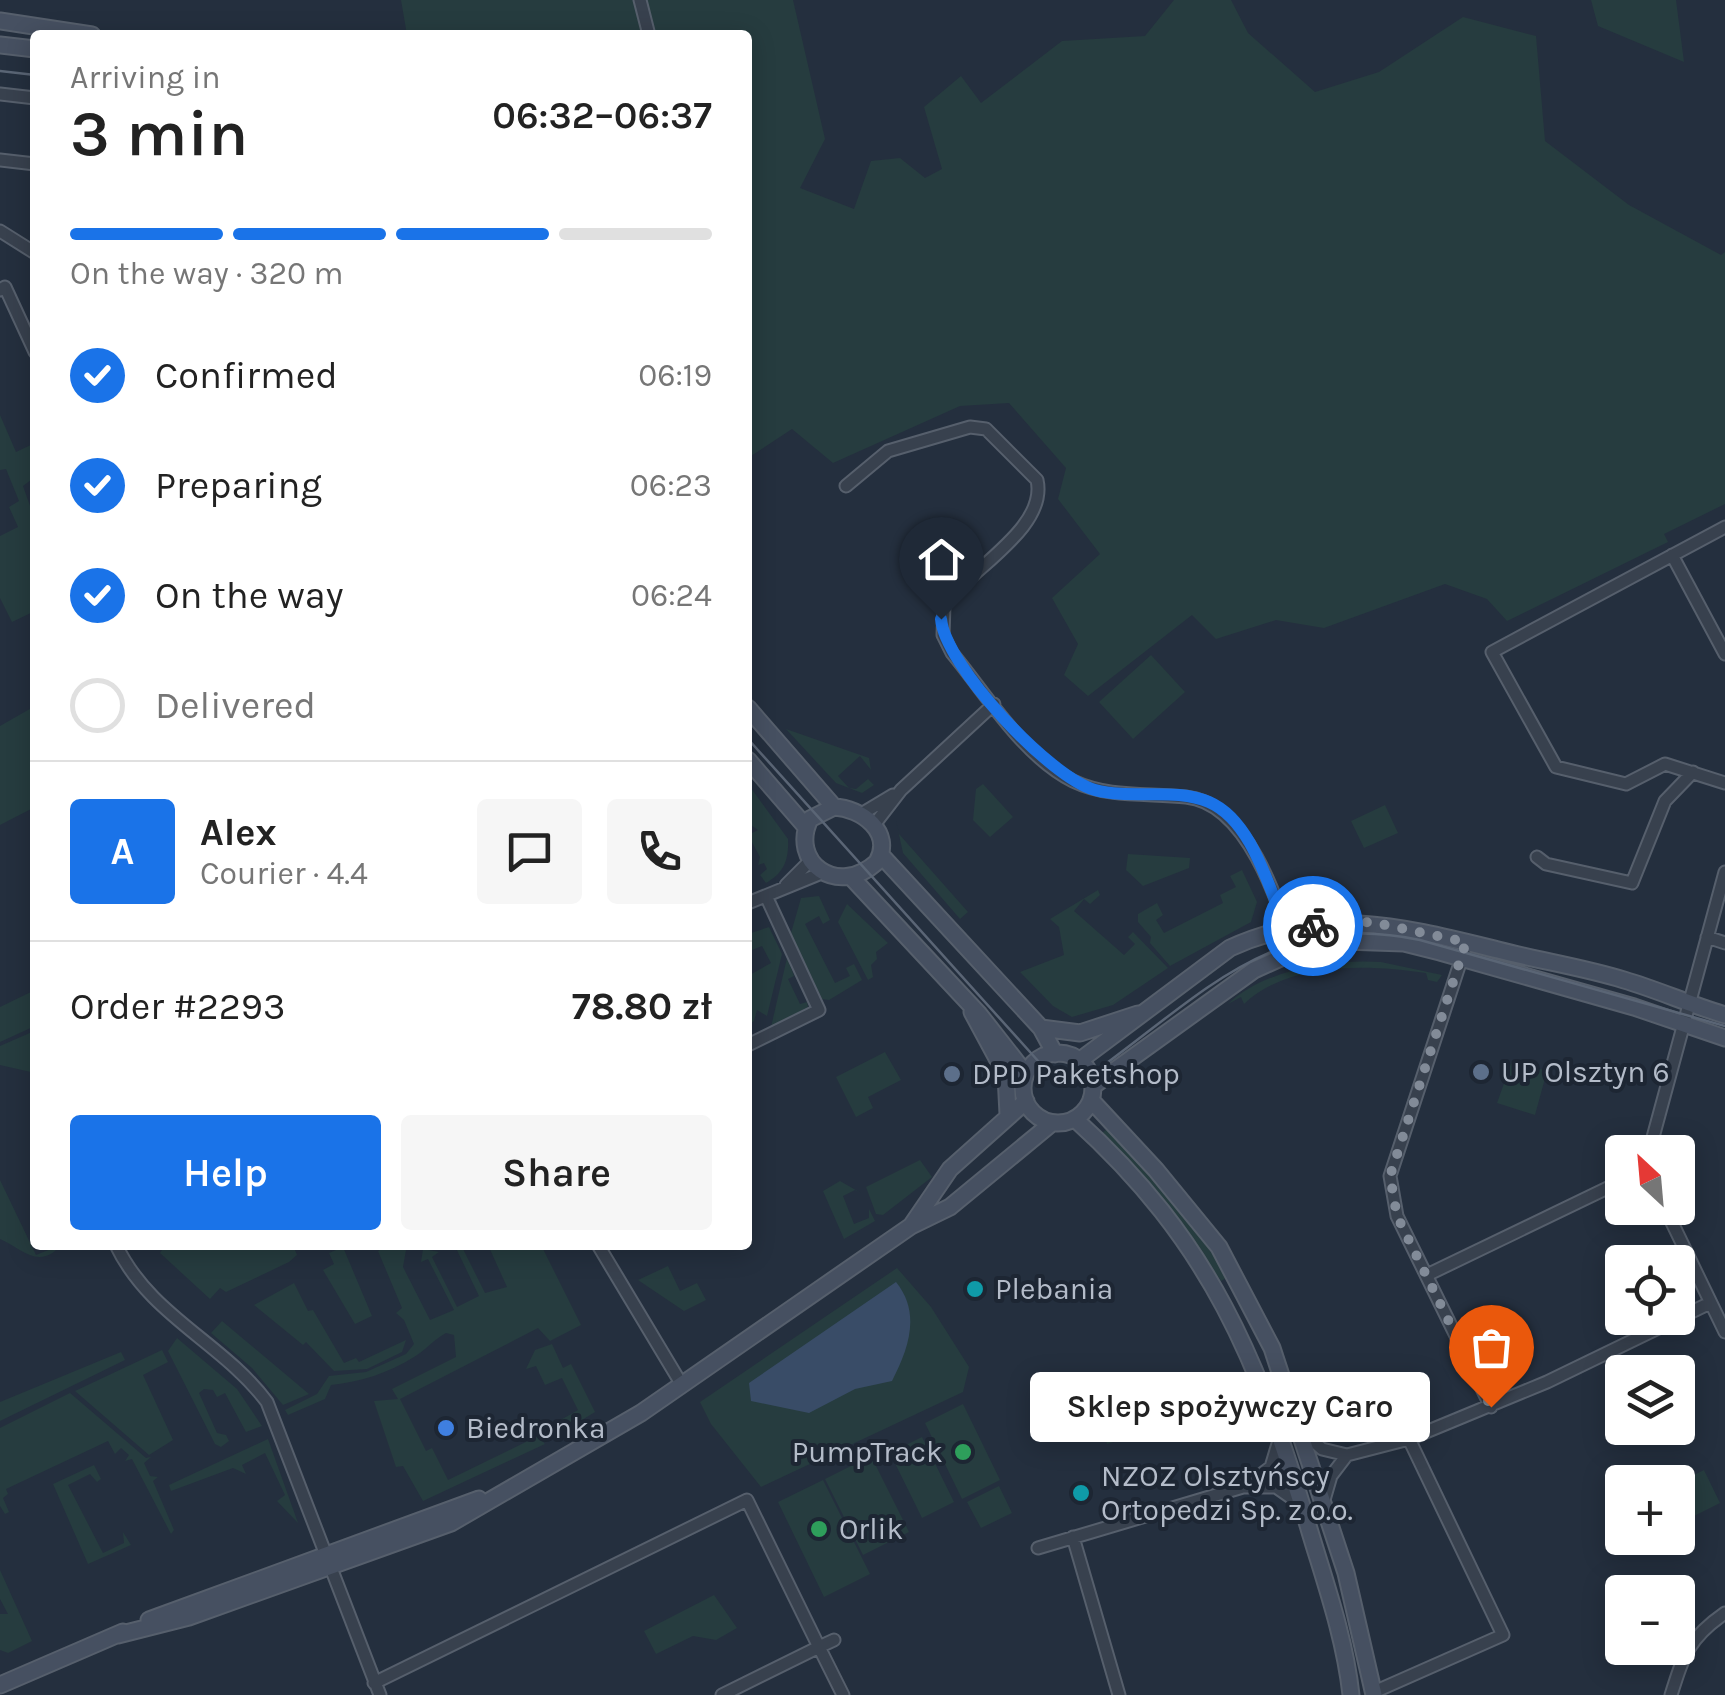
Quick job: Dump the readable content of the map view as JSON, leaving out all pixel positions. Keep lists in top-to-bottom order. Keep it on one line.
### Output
{"places":["UP Olsztyn 6","DPD Paketshop","Plebania","Sklep spożywczy Caro","Biedronka","PumpTrack","NZOZ Olsztyńscy Ortopedzi Sp. z o.o.","Orlik"],"north":"top left","page":{"heading":["3 min","Arriving in","06:32–06:37"],"panel":["Alex","Courier · 4.4","Order #2293","78.80 zł"],"bar":"On the way · 320 m","list":[["Confirmed","06:19"],["Preparing","06:23"],["On the way","06:24"],"Delivered"],"round":"A","buttons":["Help","Share"],"map_buttons":["+","−"],"bubble":"Sklep spożywczy Caro"}}
